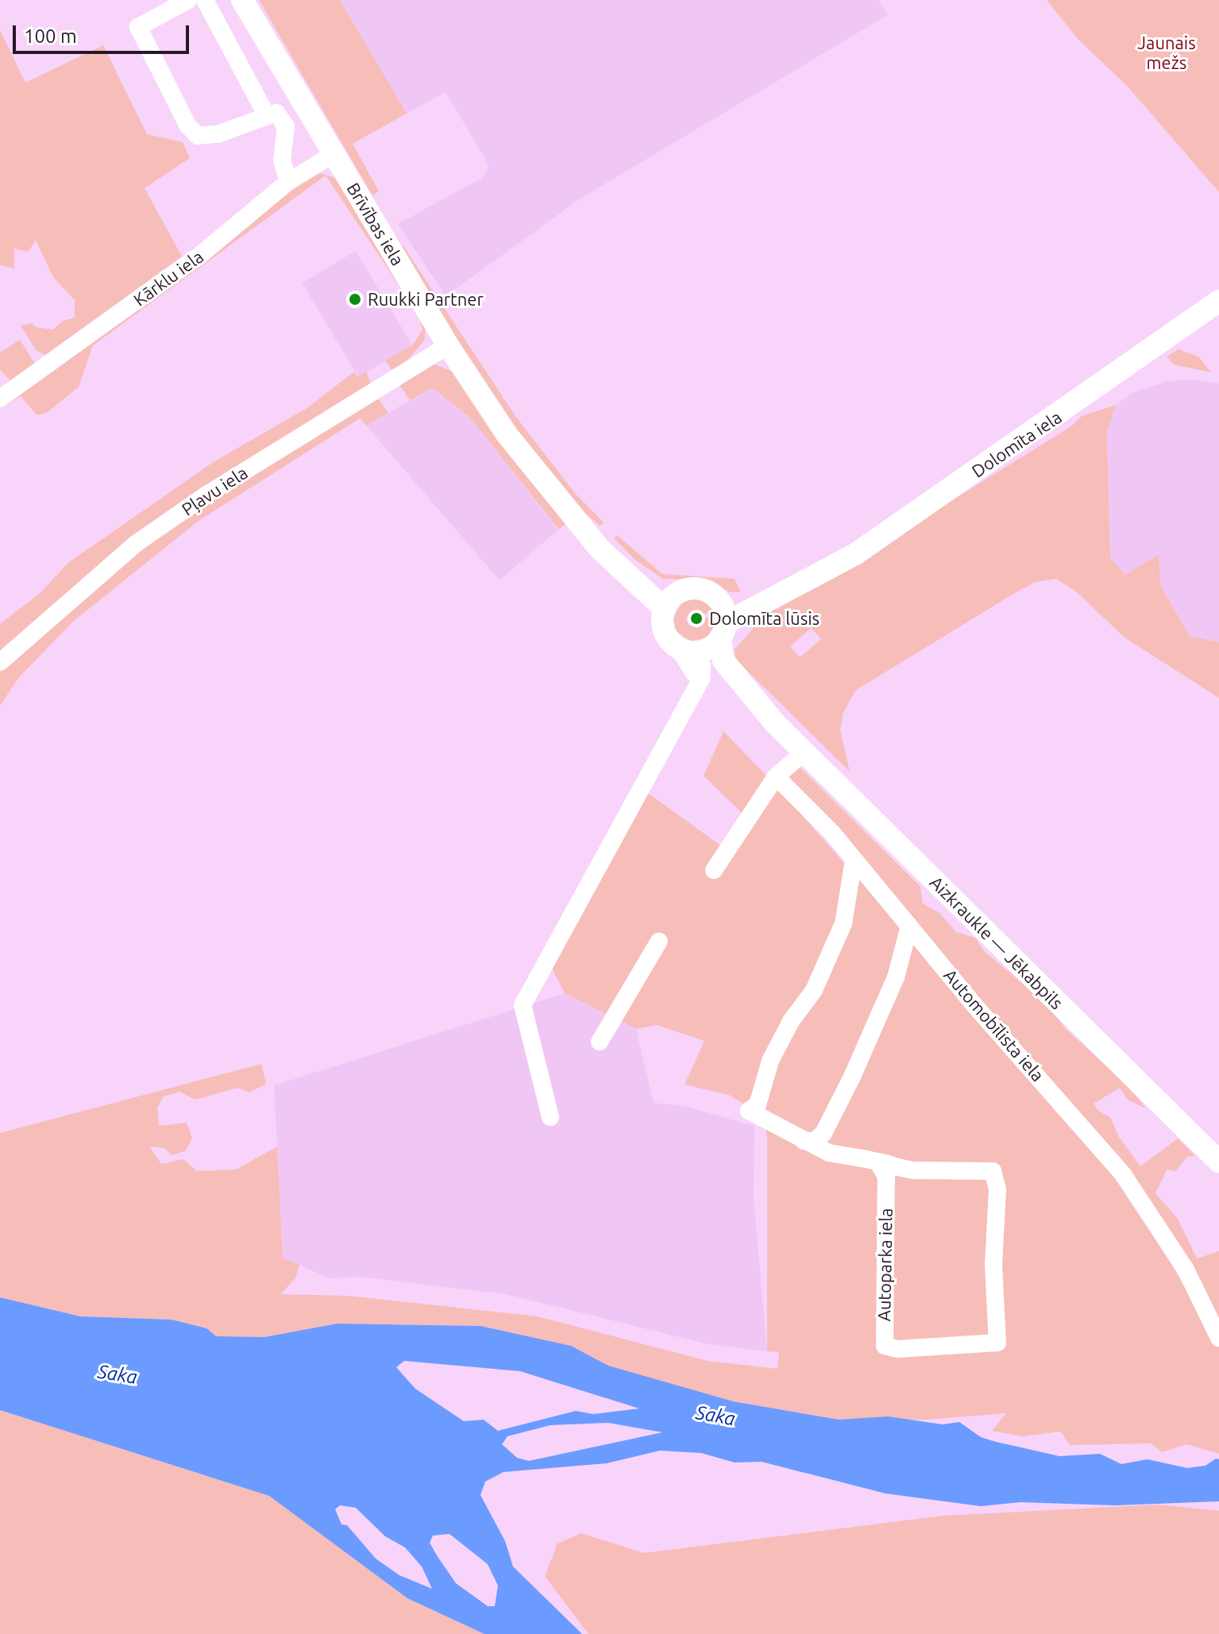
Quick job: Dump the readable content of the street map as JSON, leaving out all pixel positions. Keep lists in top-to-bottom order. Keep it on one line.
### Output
{"streets":{"main road":["Brīvības iela","Dolomīta iela","Aizkraukle — Jēkabpils"],"street":["Kārklu iela","Pļavu iela","Automobīlista iela","Autoparka iela"]},"crossings":[["Brīvības iela","Kārklu iela"],["Brīvības iela","Dolomīta iela"],["Brīvības iela","Pļavu iela"],["Brīvības iela","Aizkraukle — Jēkabpils"],["Dolomīta iela","Aizkraukle — Jēkabpils"],["Automobīlista iela","Autoparka iela"]],"water":["Saka"],"parks":["Jaunais mežs"],"places":["Ruukki Partner","Dolomīta lūsis"],"scale_bar":"100 m"}
